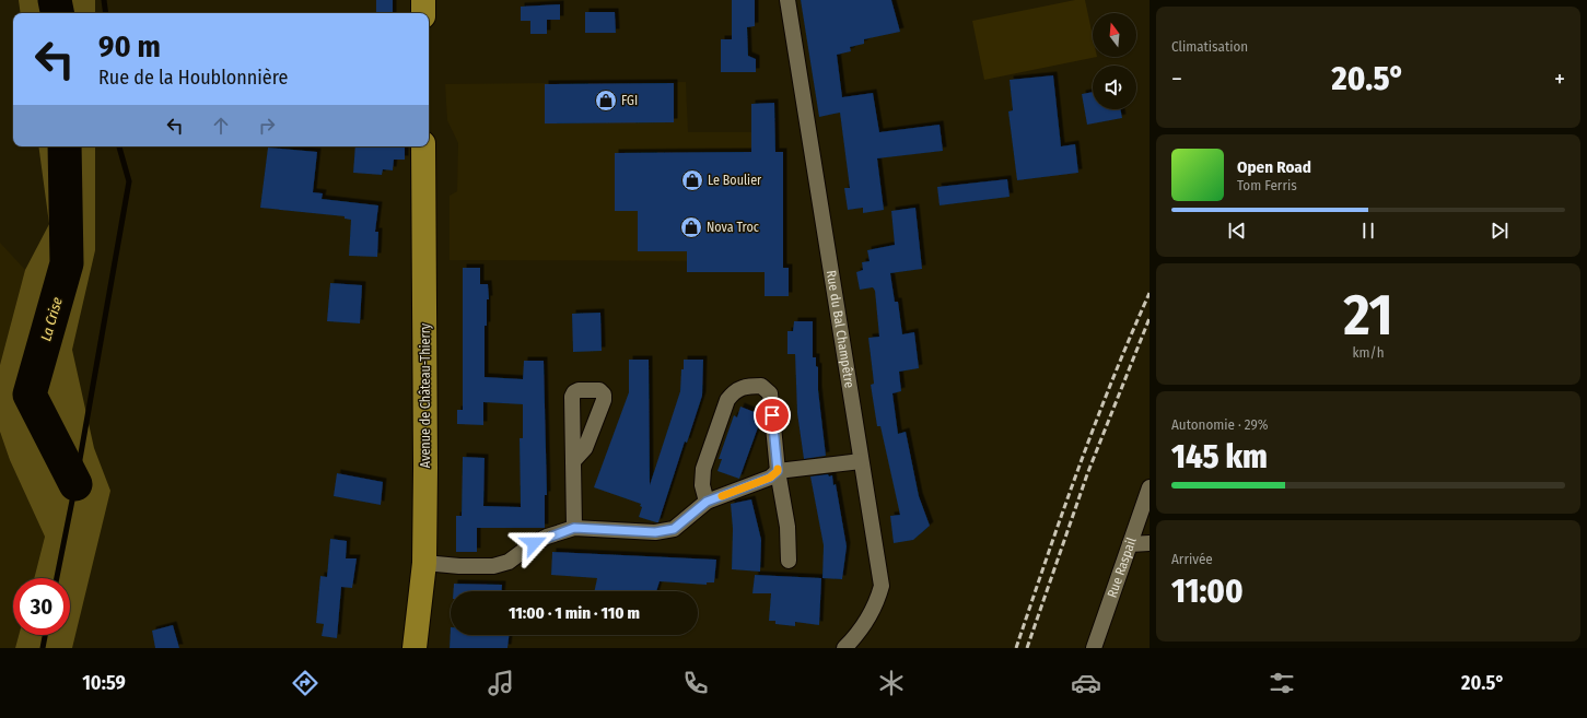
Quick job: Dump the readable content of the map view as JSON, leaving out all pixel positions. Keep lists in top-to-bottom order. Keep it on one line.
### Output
{"streets":{"main road":["Avenue de Château-Thierry"],"street":["Rue du Bal Champêtre","Rue Raspail"]},"water":["La Crise"],"places":{"shop":["FGI","Le Boulier","Nova Troc"]},"north":"top","page":{"tile":["Climatisation",["21","km/h"],["Autonomie · 29%","145 km"],["Arrivée","11:00"]],"turn":["90 m","Rue de la Houblonnière"],"heat":["−","20.5°","+"],"song":["Open Road","Tom Ferris"],"limit":"30","trip":"11:00 · 1 min · 110 m","tabs":["10:59","20.5°"]}}
